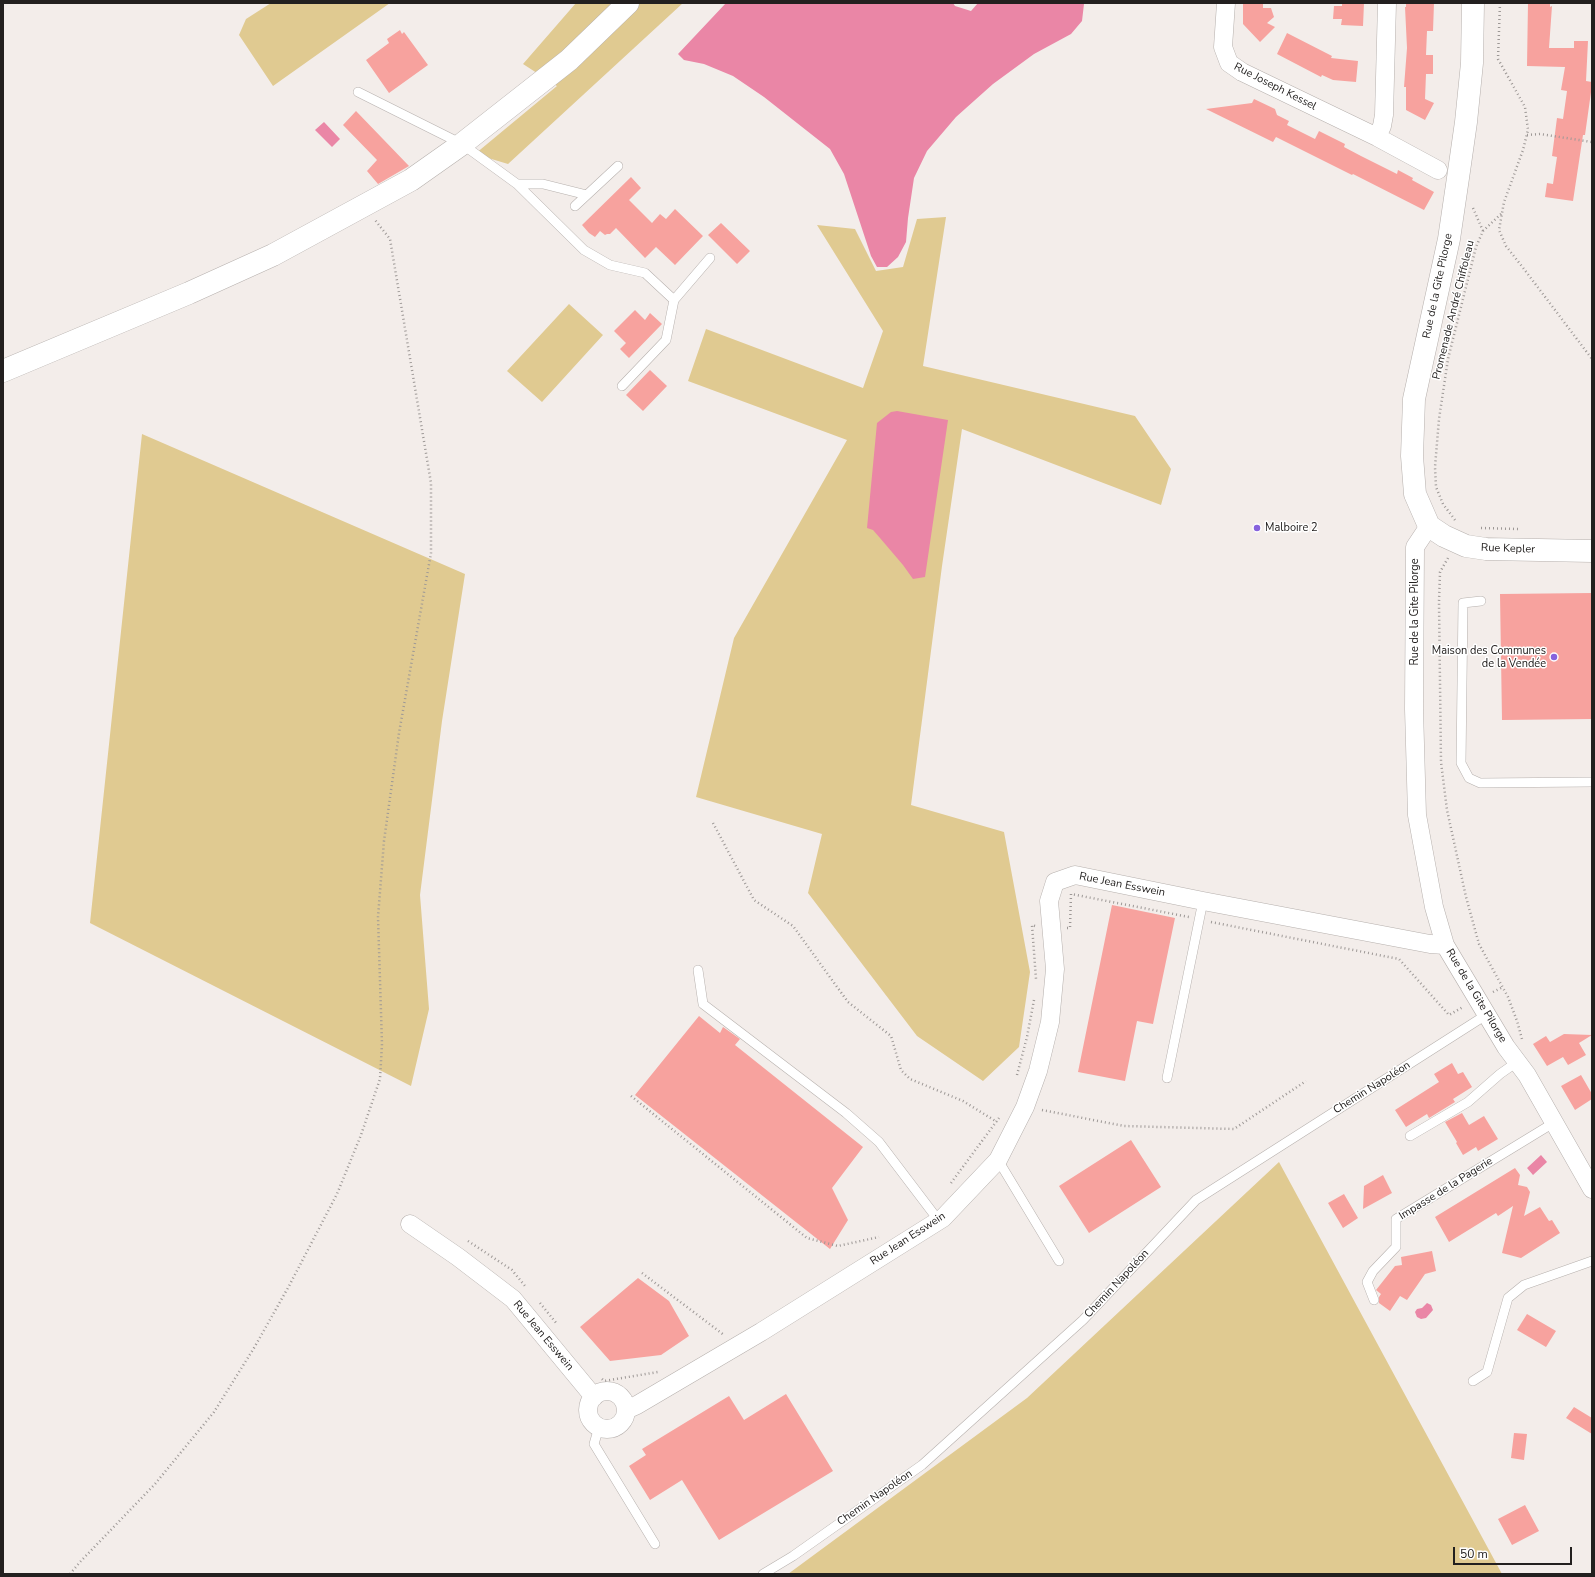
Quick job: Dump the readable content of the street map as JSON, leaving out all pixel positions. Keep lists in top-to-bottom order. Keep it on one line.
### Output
{"streets":{"street":["Rue Joseph Kessel","Rue de la Gite Pilorge","Rue Kepler","Rue Jean Esswein"],"lane":["Chemin Napoléon","Impasse de la Pagerie"],"path":["Promenade André Chiffoleau"]},"crossings":[["Rue de la Gite Pilorge","Rue Kepler"],["Rue de la Gite Pilorge","Rue Jean Esswein"],["Rue de la Gite Pilorge","Chemin Napoléon"],["Rue de la Gite Pilorge","Impasse de la Pagerie"]],"places":["Malboire 2","Maison des Communes de la Vendée"],"scale_bar":"50 m"}
